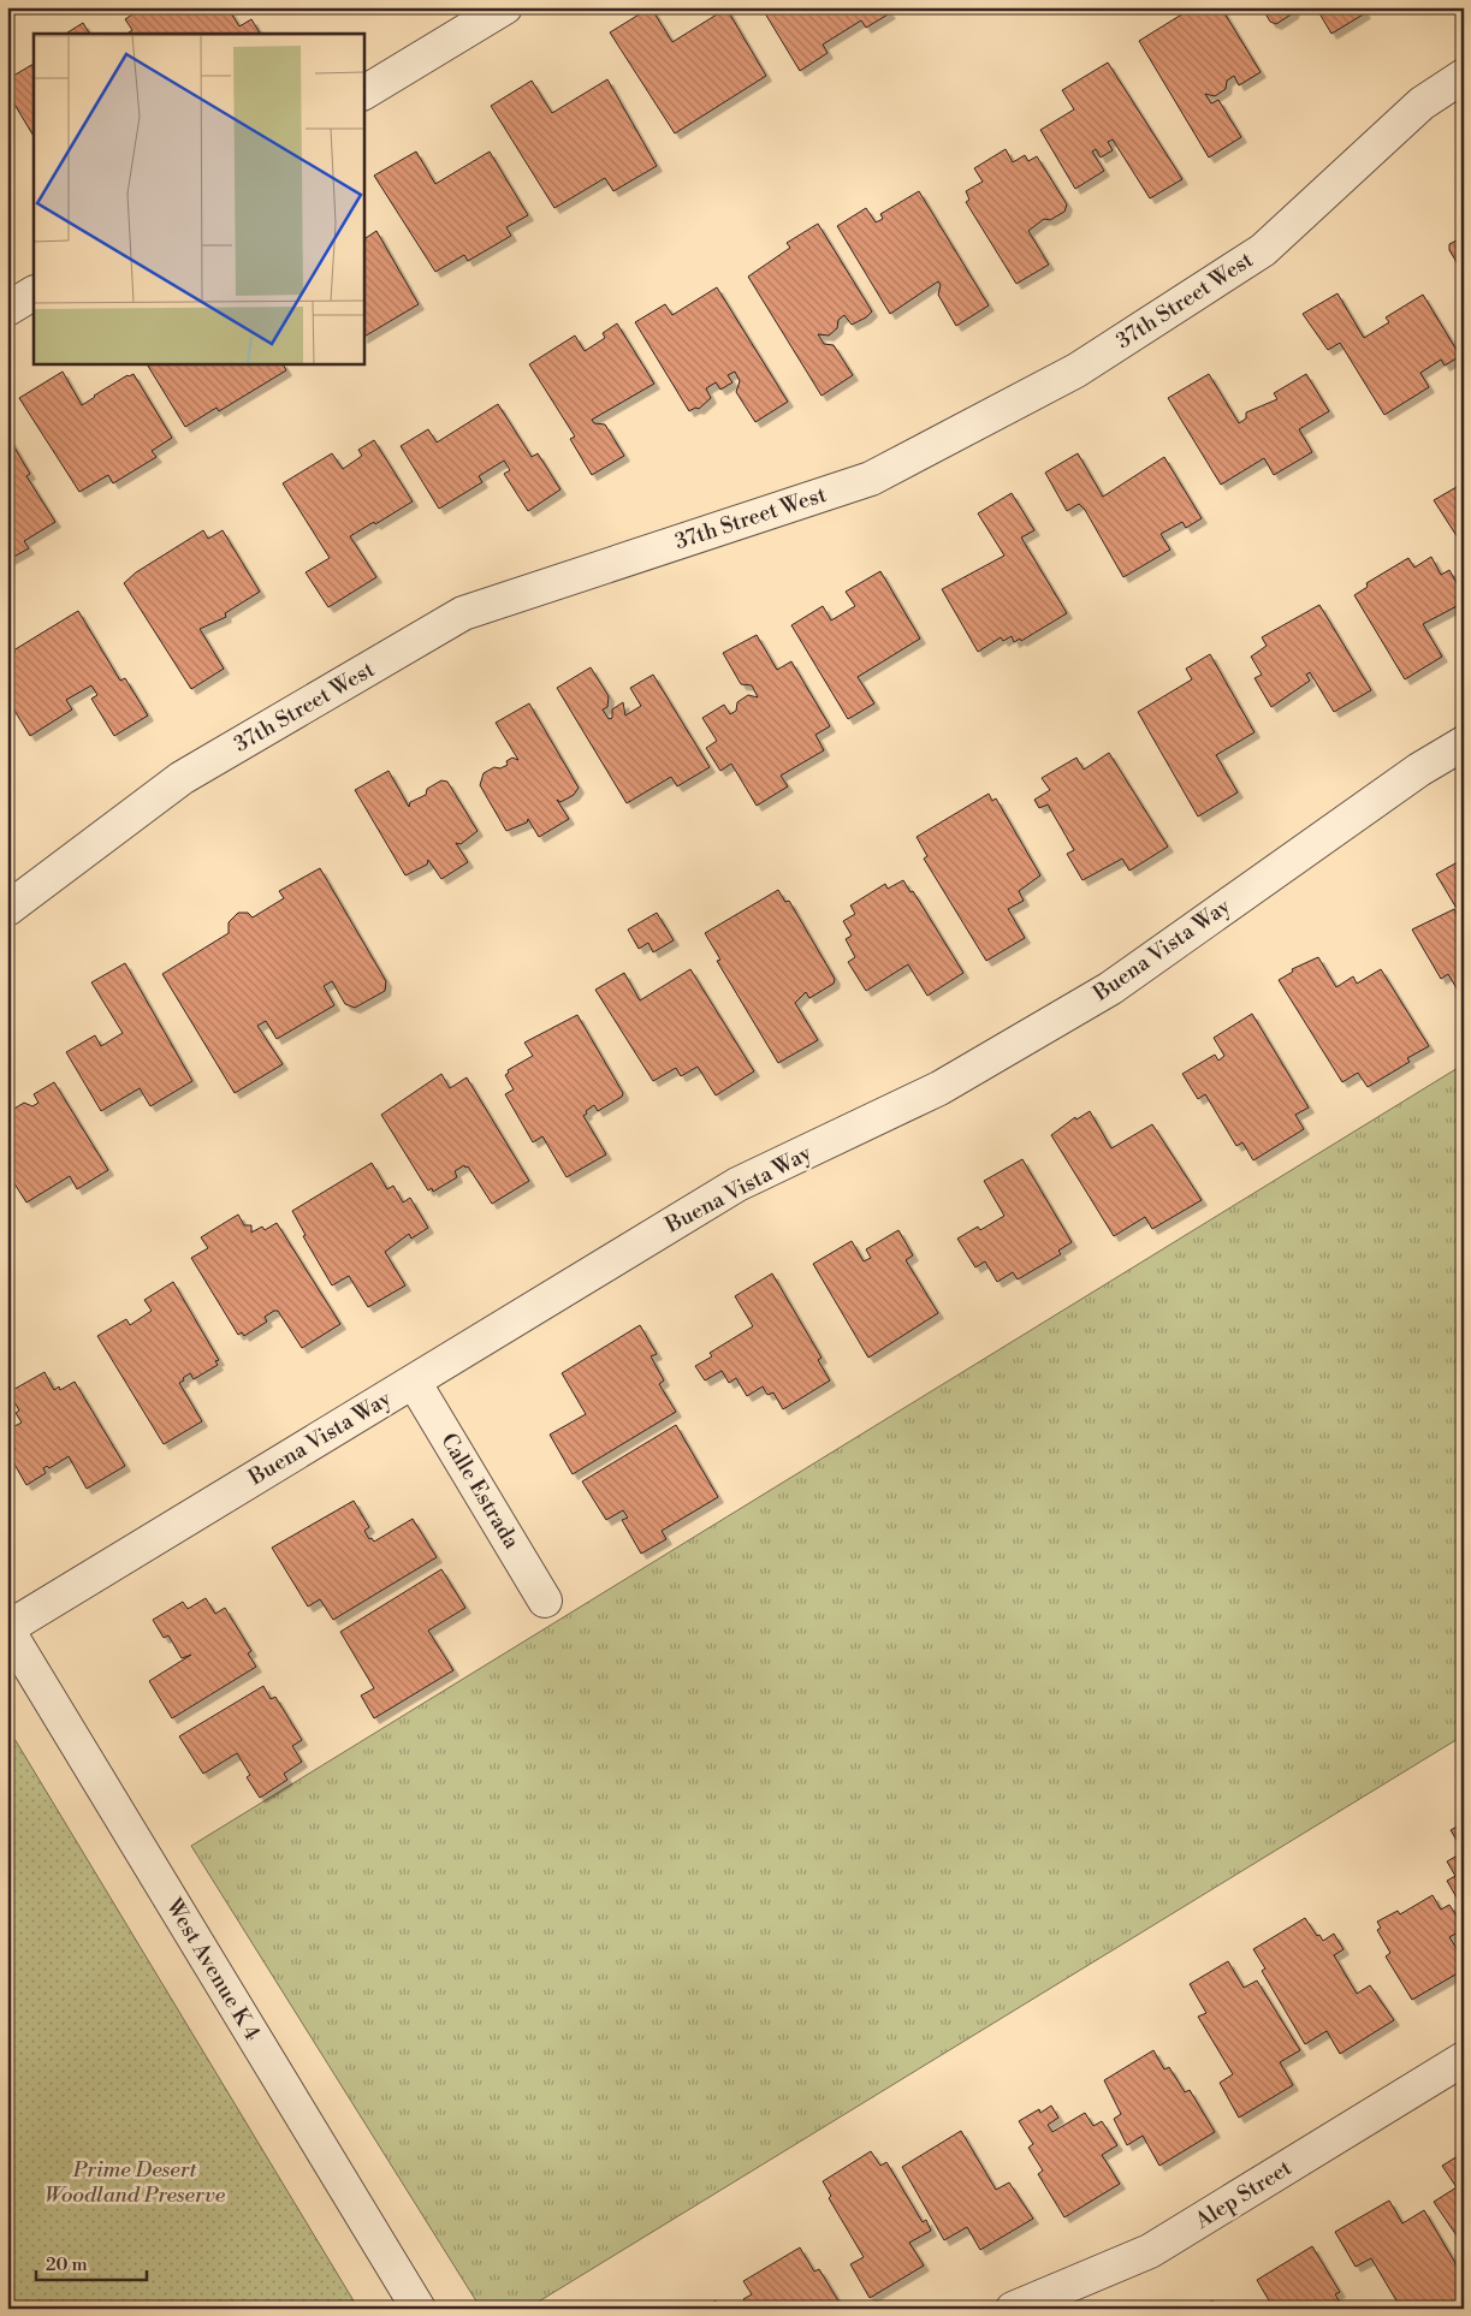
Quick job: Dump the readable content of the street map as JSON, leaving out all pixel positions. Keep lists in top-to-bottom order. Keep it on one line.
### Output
{"streets":{"street":["37th Street West","Buena Vista Way","Calle Estrada","West Avenue K 4","Alep Street"]},"crossings":[["Buena Vista Way","Calle Estrada"],["Buena Vista Way","West Avenue K 4"]],"parks":["Prime Desert Woodland Preserve"],"scale_bar":"20 m"}
